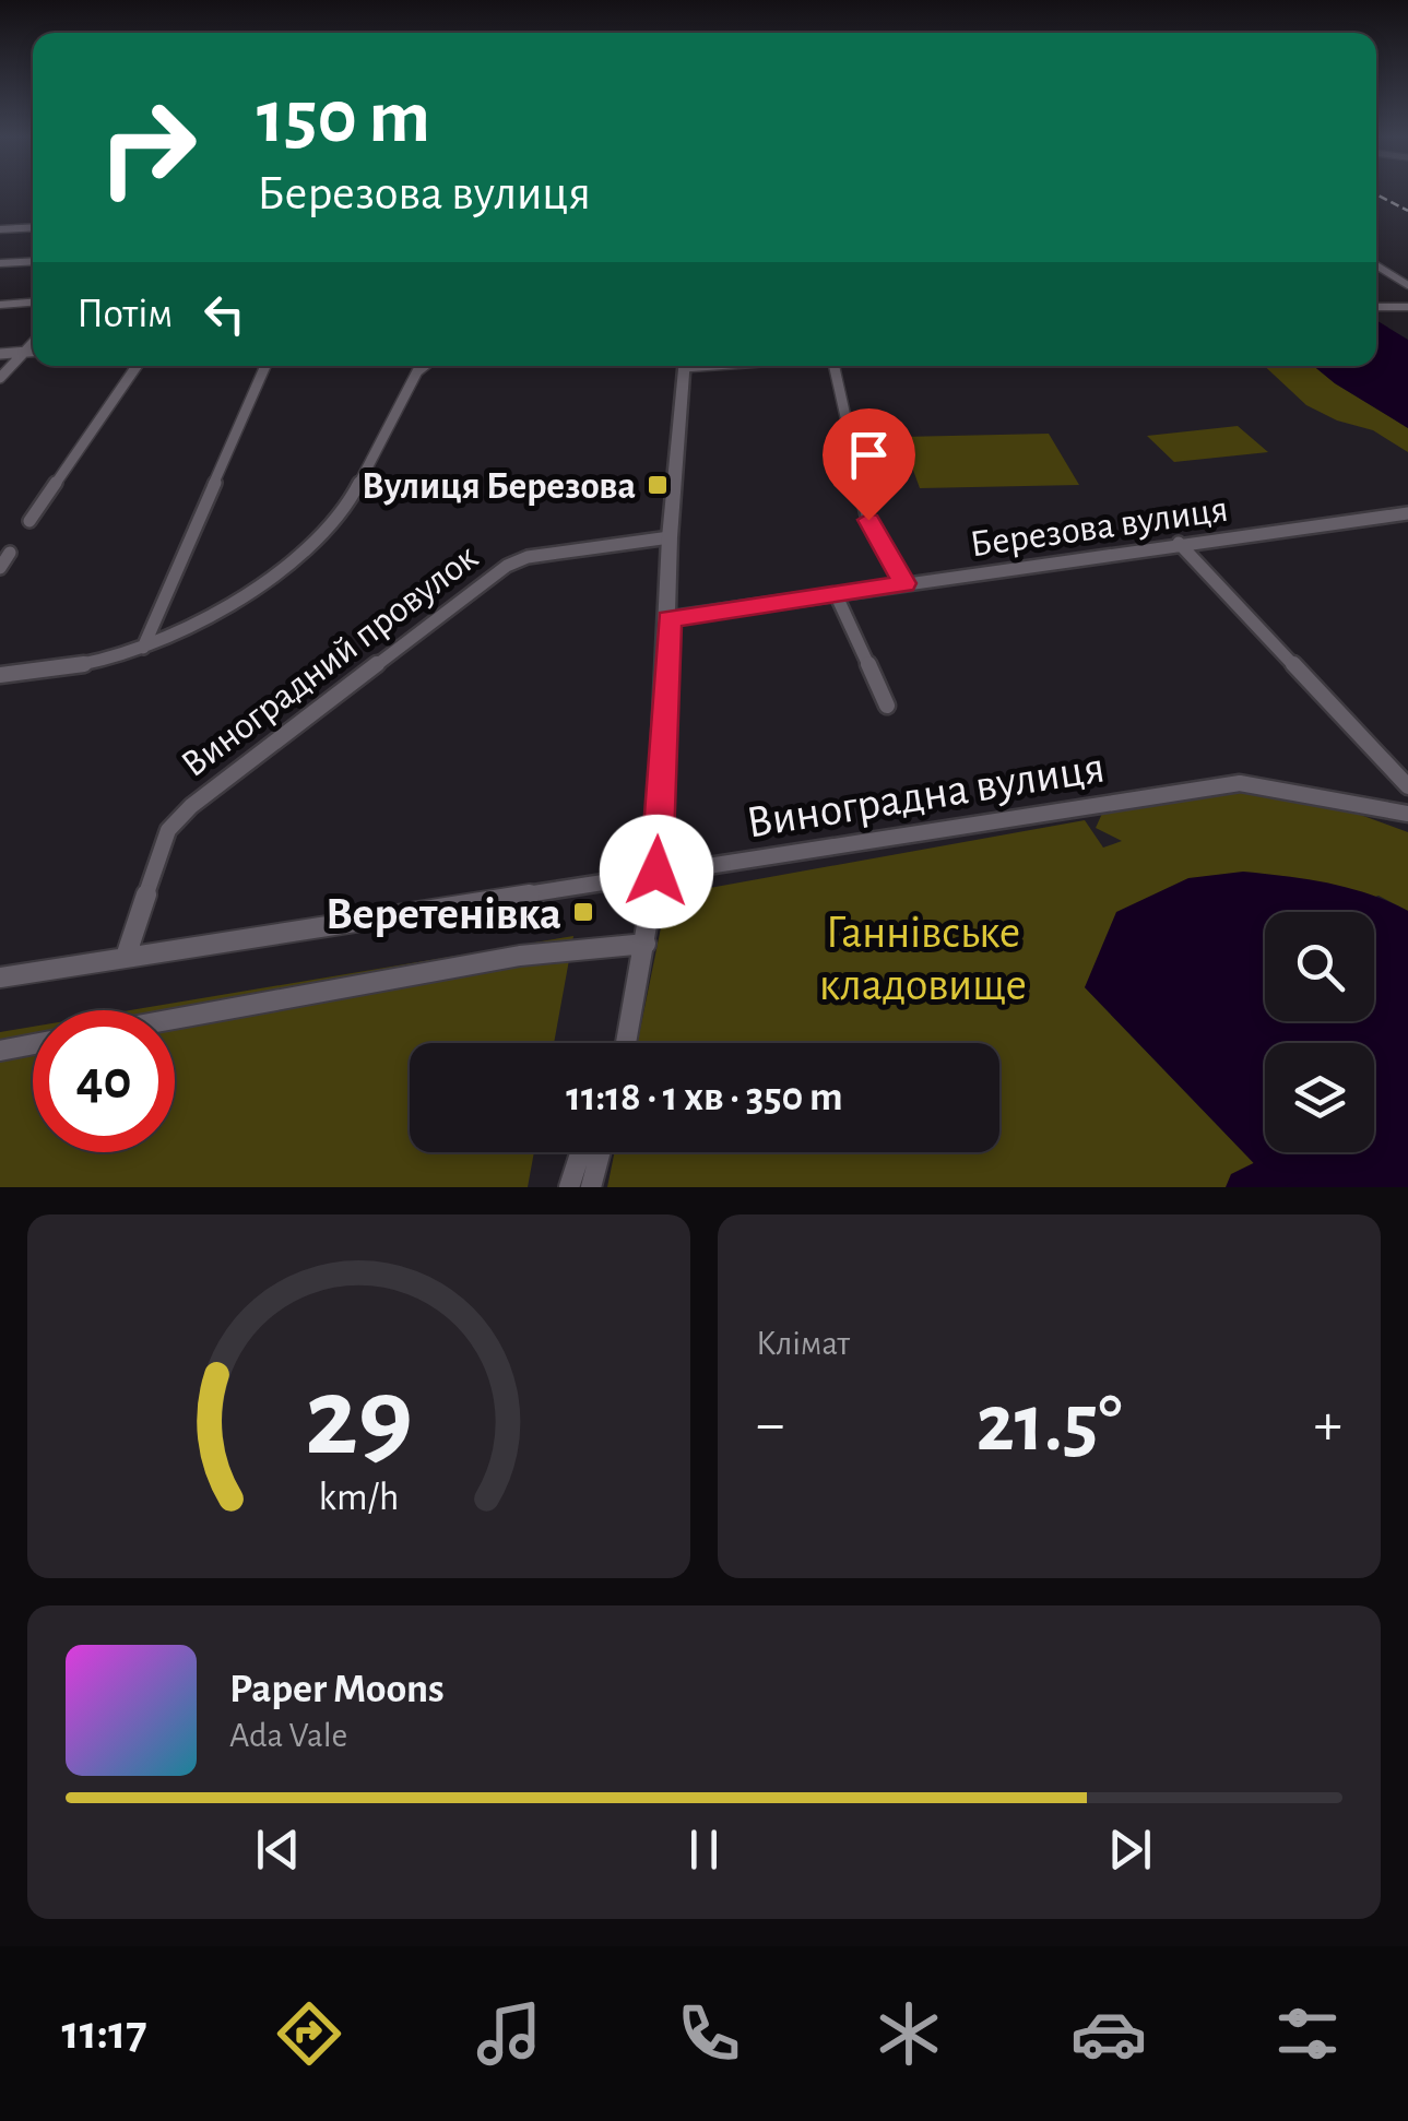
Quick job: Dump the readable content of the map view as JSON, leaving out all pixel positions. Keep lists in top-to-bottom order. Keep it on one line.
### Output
{"streets":{"street":["Березова вулиця","Виноградний провулок","Виноградна вулиця"]},"crossings":[["Виноградний провулок","Виноградна вулиця"]],"parks":["Ганнівське кладовище"],"places":{"transit":["Вулиця Березова","Веретенівка"]},"page":{"turn":["150 m","Березова вулиця"],"then":"Потім","limit":"40","trip":"11:18 · 1 хв · 350 m","tile":"Клімат","heat":["−","21.5°","+"],"song":["Paper Moons","Ada Vale"],"tabs":"11:17","gauge":["29","km/h"]}}
